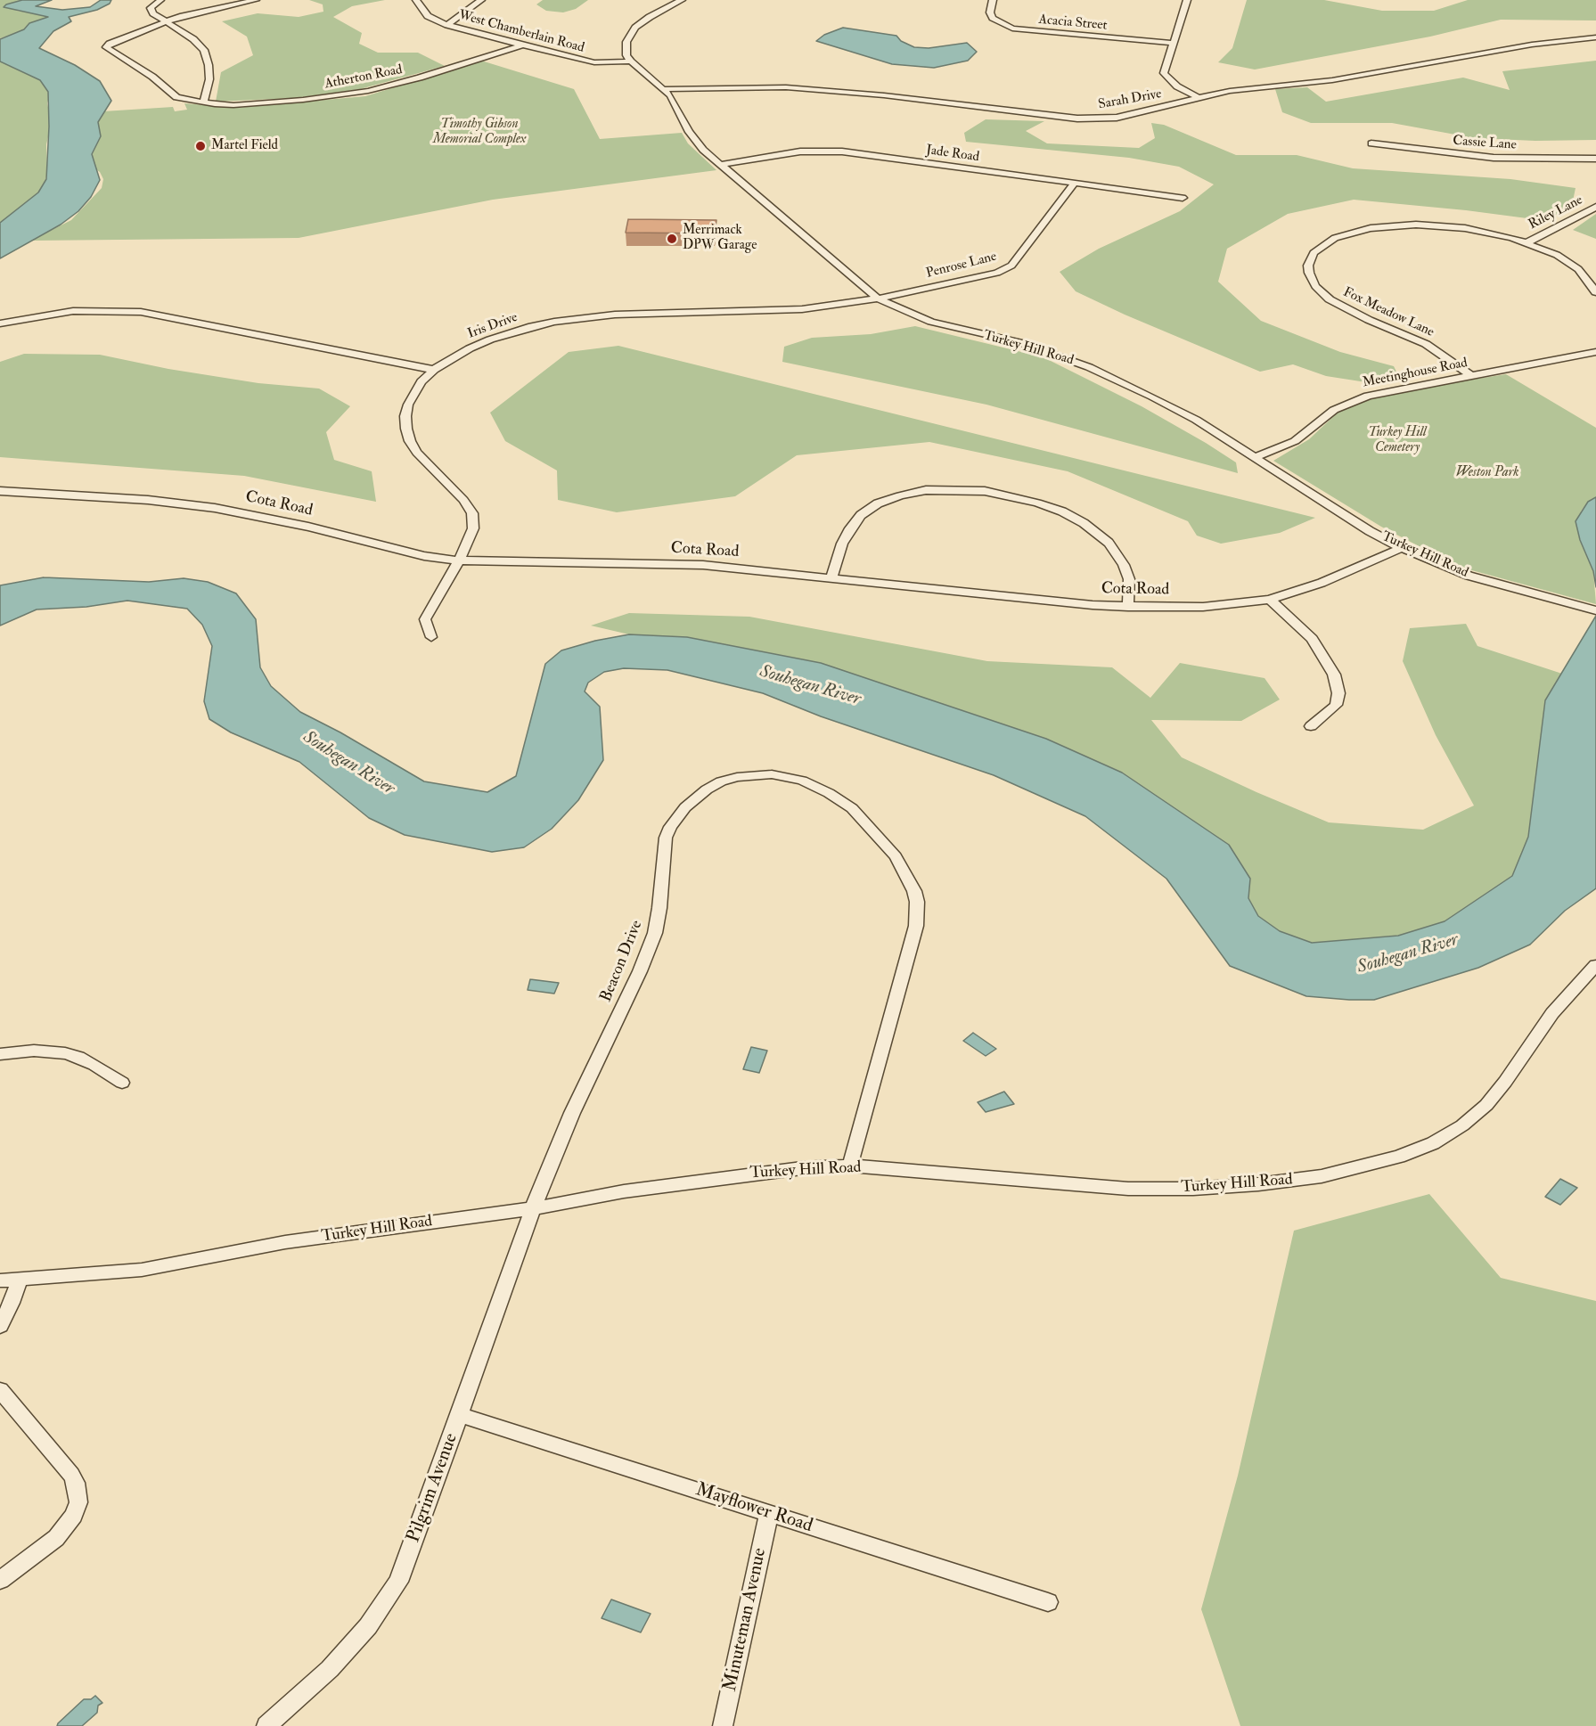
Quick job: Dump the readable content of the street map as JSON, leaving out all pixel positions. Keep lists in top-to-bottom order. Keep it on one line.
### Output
{"streets":{"street":["Acacia Street","West Chamberlain Road","Atherton Road","Sarah Drive","Cassie Lane","Jade Road","Riley Lane","Penrose Lane","Fox Meadow Lane","Iris Drive","Turkey Hill Road","Meetinghouse Road","Cota Road","Beacon Drive","Pilgrim Avenue","Mayflower Road","Minuteman Avenue"]},"crossings":[["West Chamberlain Road","Atherton Road"],["West Chamberlain Road","Turkey Hill Road"],["Sarah Drive","Turkey Hill Road"],["Jade Road","Penrose Lane"],["Jade Road","Turkey Hill Road"],["Riley Lane","Fox Meadow Lane"],["Penrose Lane","Iris Drive"],["Penrose Lane","Turkey Hill Road"],["Fox Meadow Lane","Meetinghouse Road"],["Iris Drive","Turkey Hill Road"],["Iris Drive","Cota Road"],["Turkey Hill Road","Meetinghouse Road"],["Turkey Hill Road","Cota Road"],["Turkey Hill Road","Beacon Drive"],["Turkey Hill Road","Pilgrim Avenue"],["Beacon Drive","Pilgrim Avenue"],["Pilgrim Avenue","Mayflower Road"],["Mayflower Road","Minuteman Avenue"]],"water":["Souhegan River"],"parks":["Timothy Gibson Memorial Complex","Turkey Hill Cemetery","Weston Park"],"places":["Martel Field","Merrimack DPW Garage"]}
